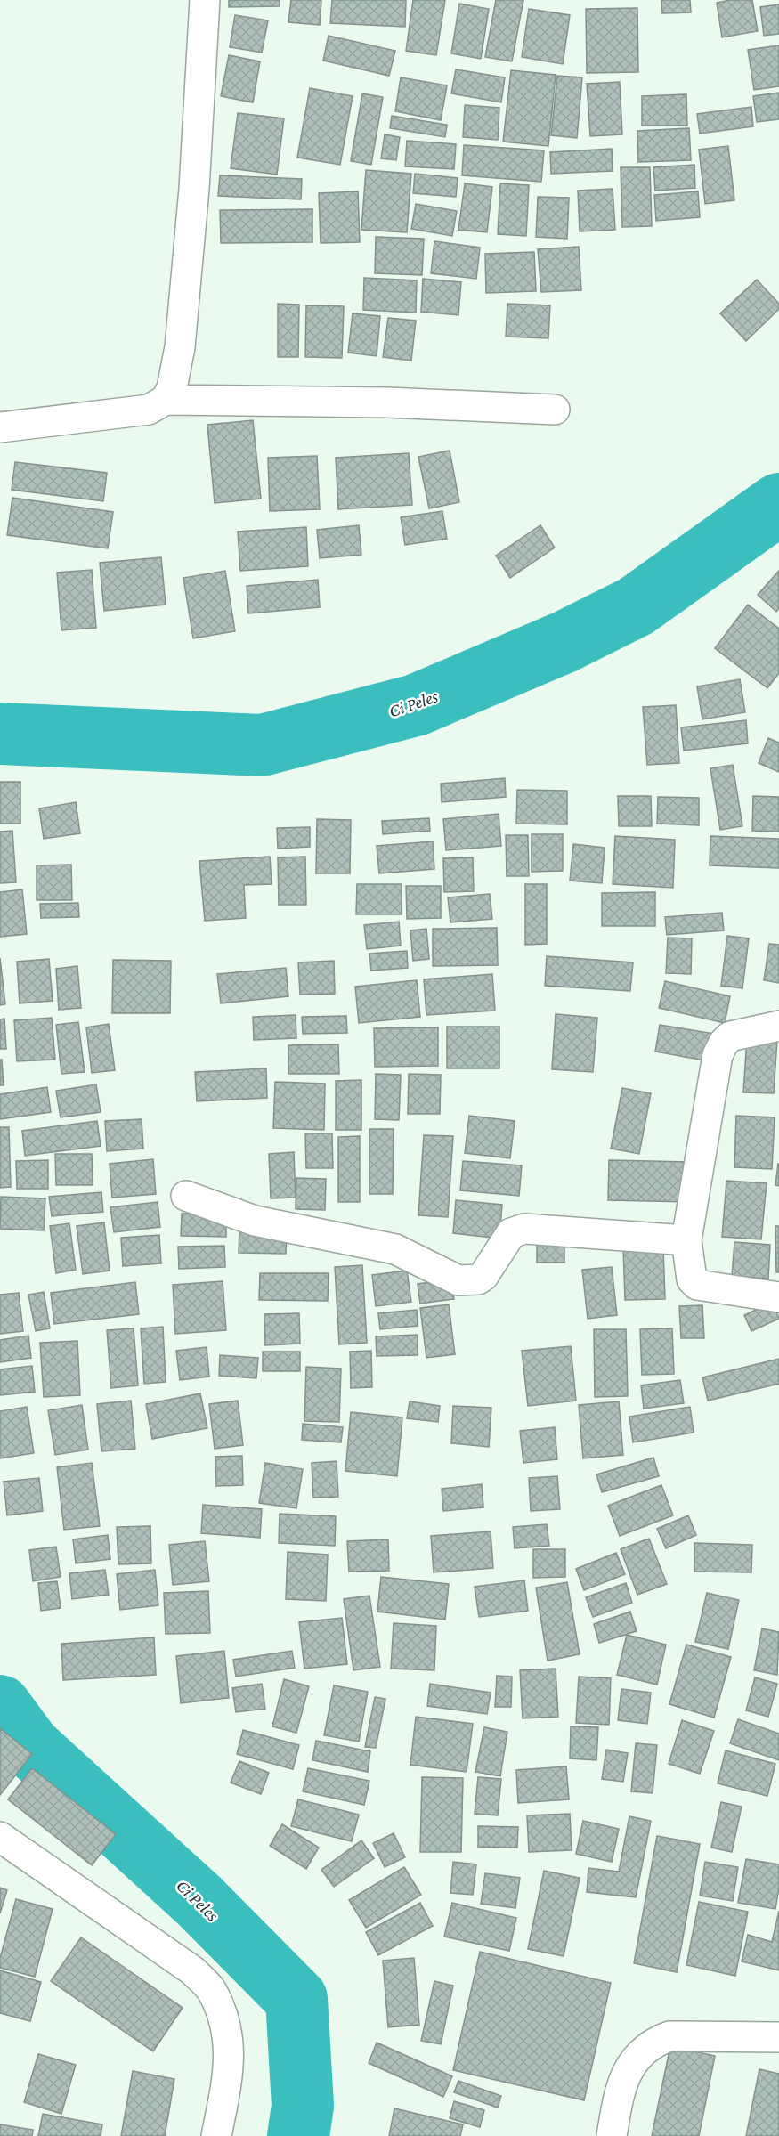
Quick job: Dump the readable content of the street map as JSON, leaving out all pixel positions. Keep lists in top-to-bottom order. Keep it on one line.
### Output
{"water":["Ci Peles"]}
